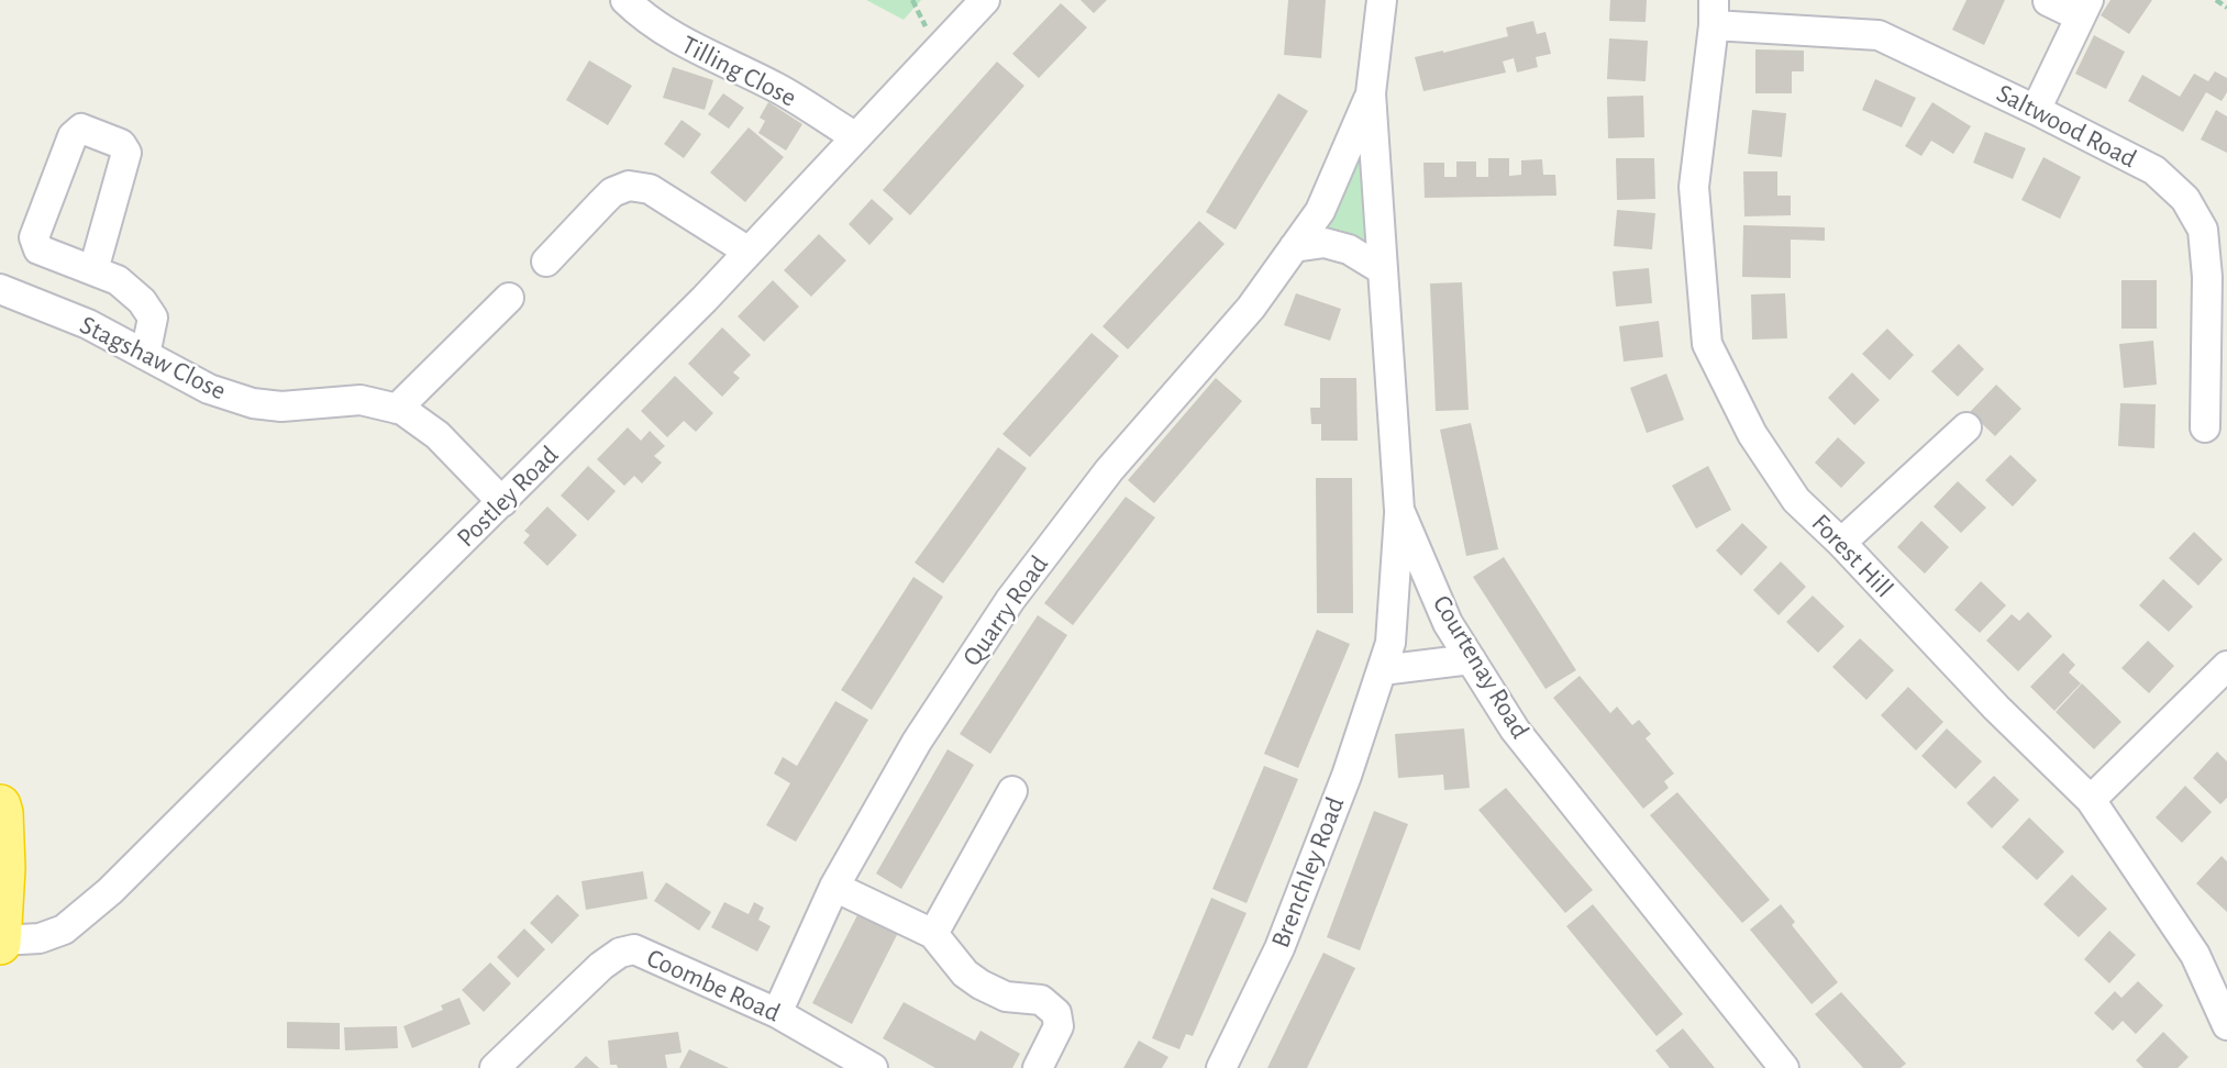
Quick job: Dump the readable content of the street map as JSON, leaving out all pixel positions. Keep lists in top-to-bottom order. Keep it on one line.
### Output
{"streets":{"street":["Tilling Close","Saltwood Road","Stagshaw Close","Postley Road","Forest Hill","Quarry Road","Courtenay Road","Brenchley Road","Coombe Road"]},"crossings":[["Tilling Close","Postley Road"],["Saltwood Road","Forest Hill"],["Stagshaw Close","Postley Road"],["Quarry Road","Courtenay Road"],["Quarry Road","Coombe Road"],["Courtenay Road","Brenchley Road"]]}
